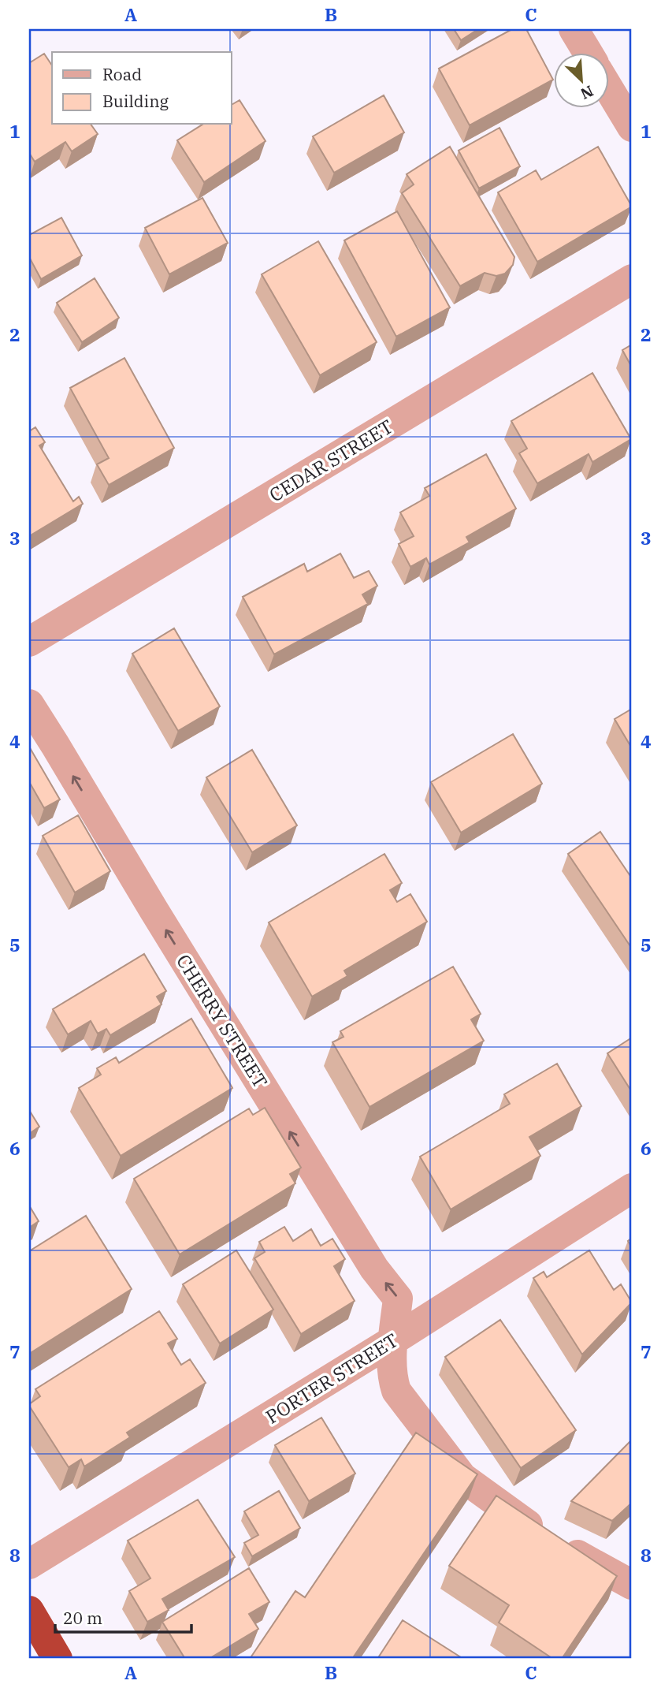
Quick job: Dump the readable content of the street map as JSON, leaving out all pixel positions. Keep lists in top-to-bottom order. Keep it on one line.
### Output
{"streets":{"street":["CEDAR STREET","CHERRY STREET","PORTER STREET"]},"crossings":[["CHERRY STREET","PORTER STREET"]],"one_way":["CHERRY STREET"],"legend":["Road","Building"],"scale_bar":"20 m","north":"bottom right","grid":{"columns":["A","B","C"],"rows":["1","2","3","4","5","6","7","8"]}}
